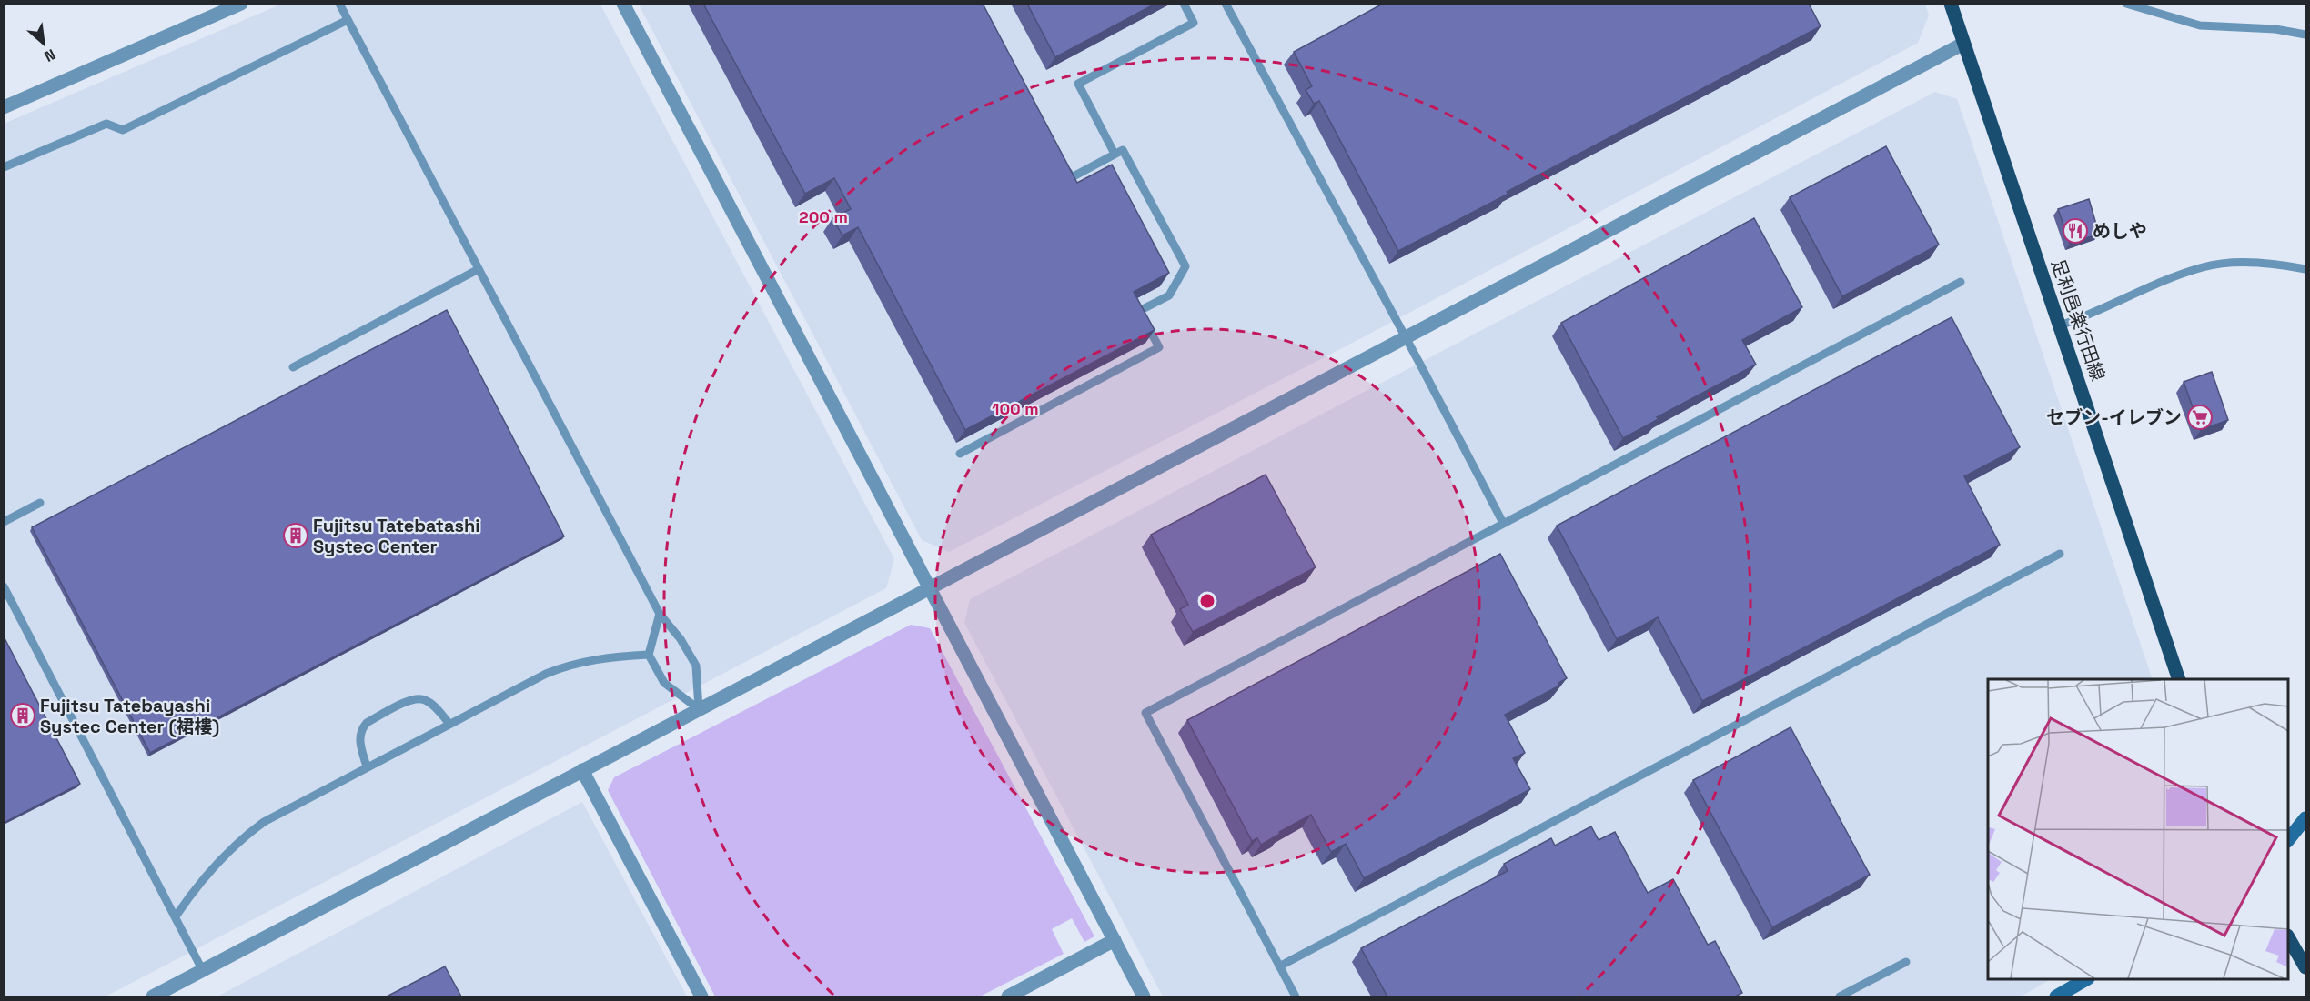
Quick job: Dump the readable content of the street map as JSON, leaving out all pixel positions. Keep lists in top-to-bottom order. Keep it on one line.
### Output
{"streets":{"main road":["足利邑楽行田線"]},"places":{"restaurant":["めしや"],"supermarket":["セブン-イレブン"],"building":["Fujitsu Tatebatashi Systec Center","Fujitsu Tatebayashi Systec Center (裙樓)"]},"north":"bottom right","rings":["200 m","100 m"]}
